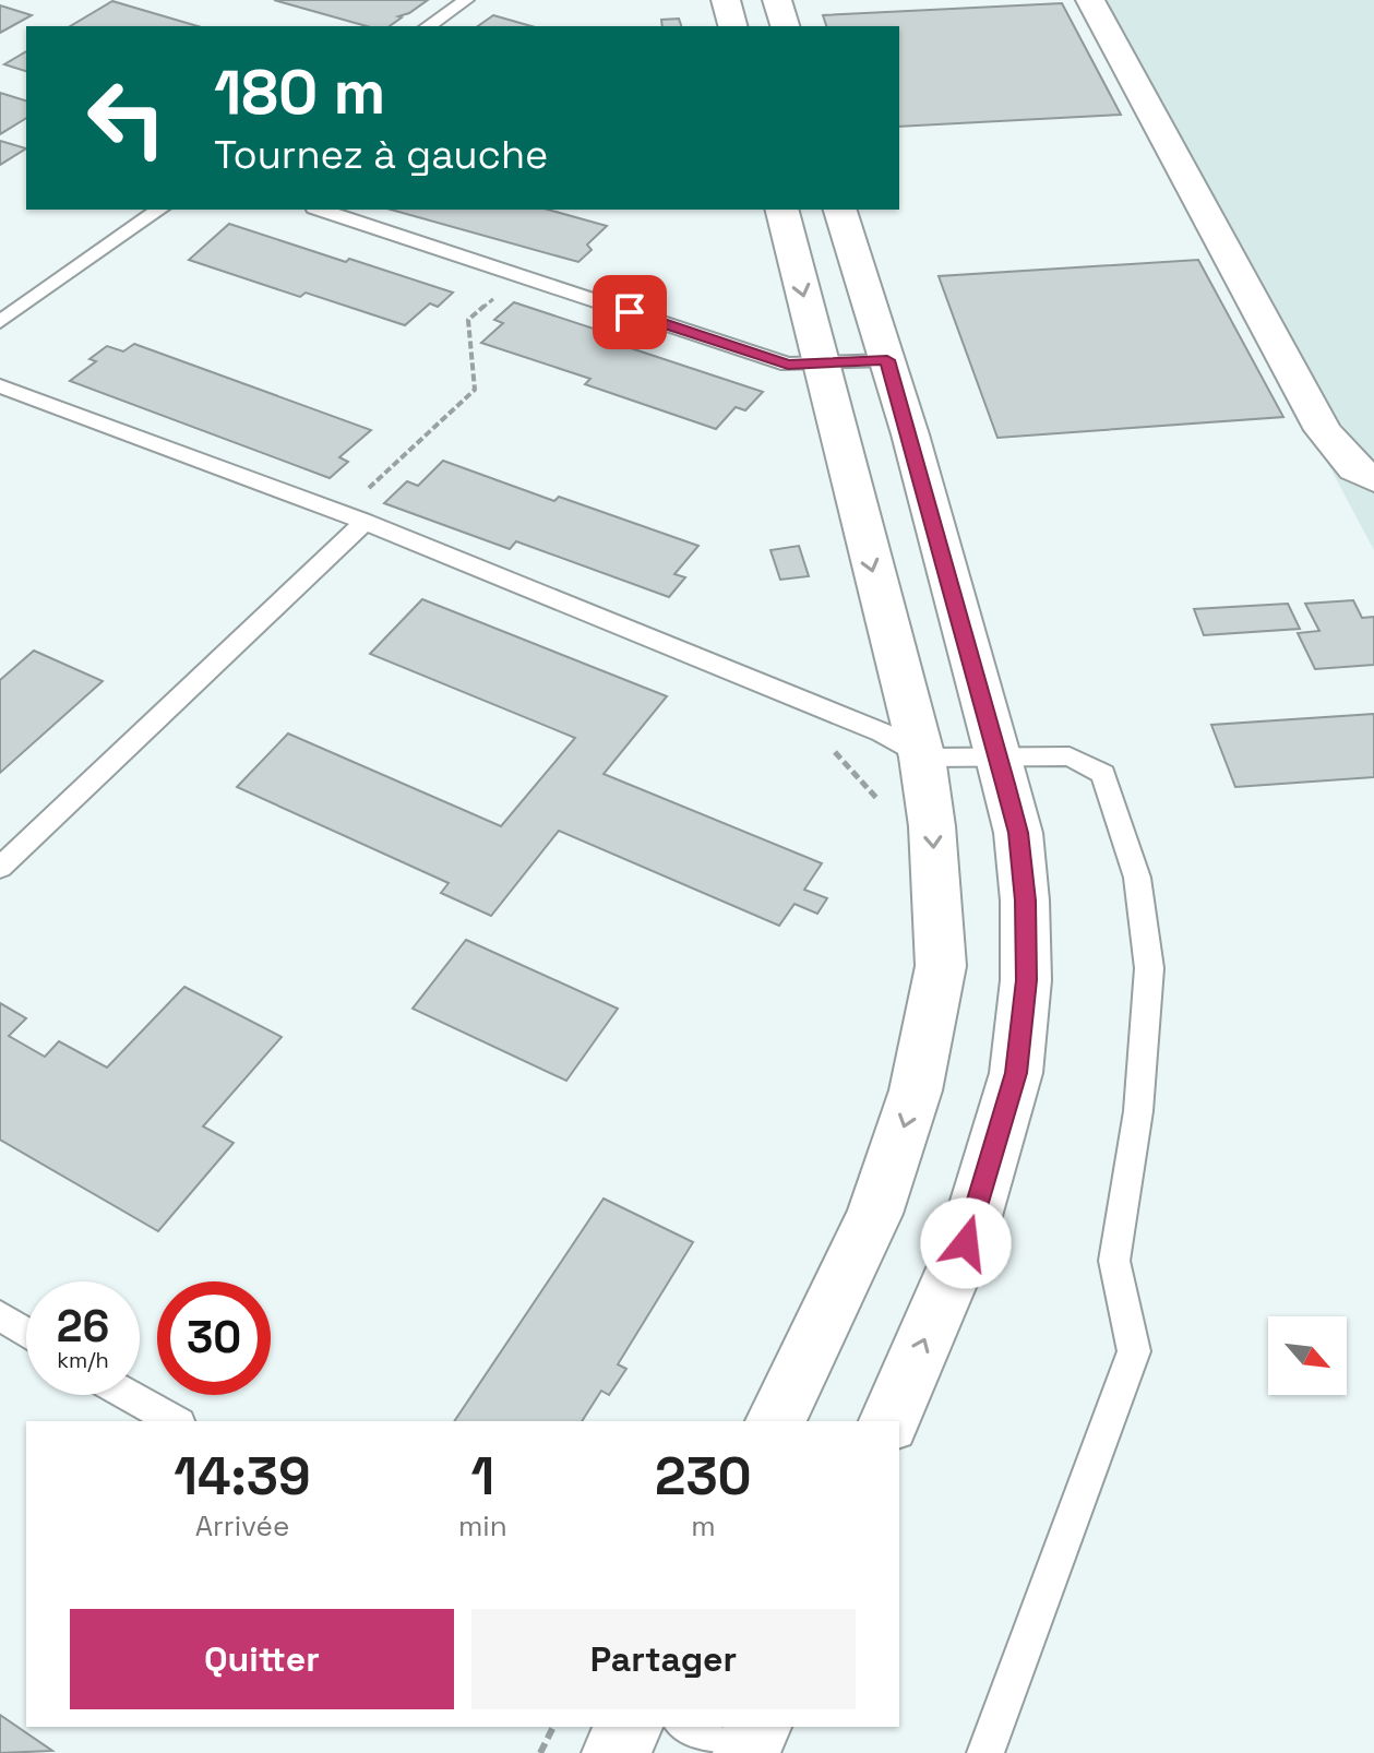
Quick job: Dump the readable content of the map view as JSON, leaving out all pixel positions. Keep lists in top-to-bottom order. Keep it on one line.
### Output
{"north":"bottom right","page":{"turn":["180 m","Tournez à gauche"],"speed":"26 km/h","limit":"30","eta":["14:39","Arrivée","1","min","230","m"],"buttons":["Quitter","Partager"]}}
